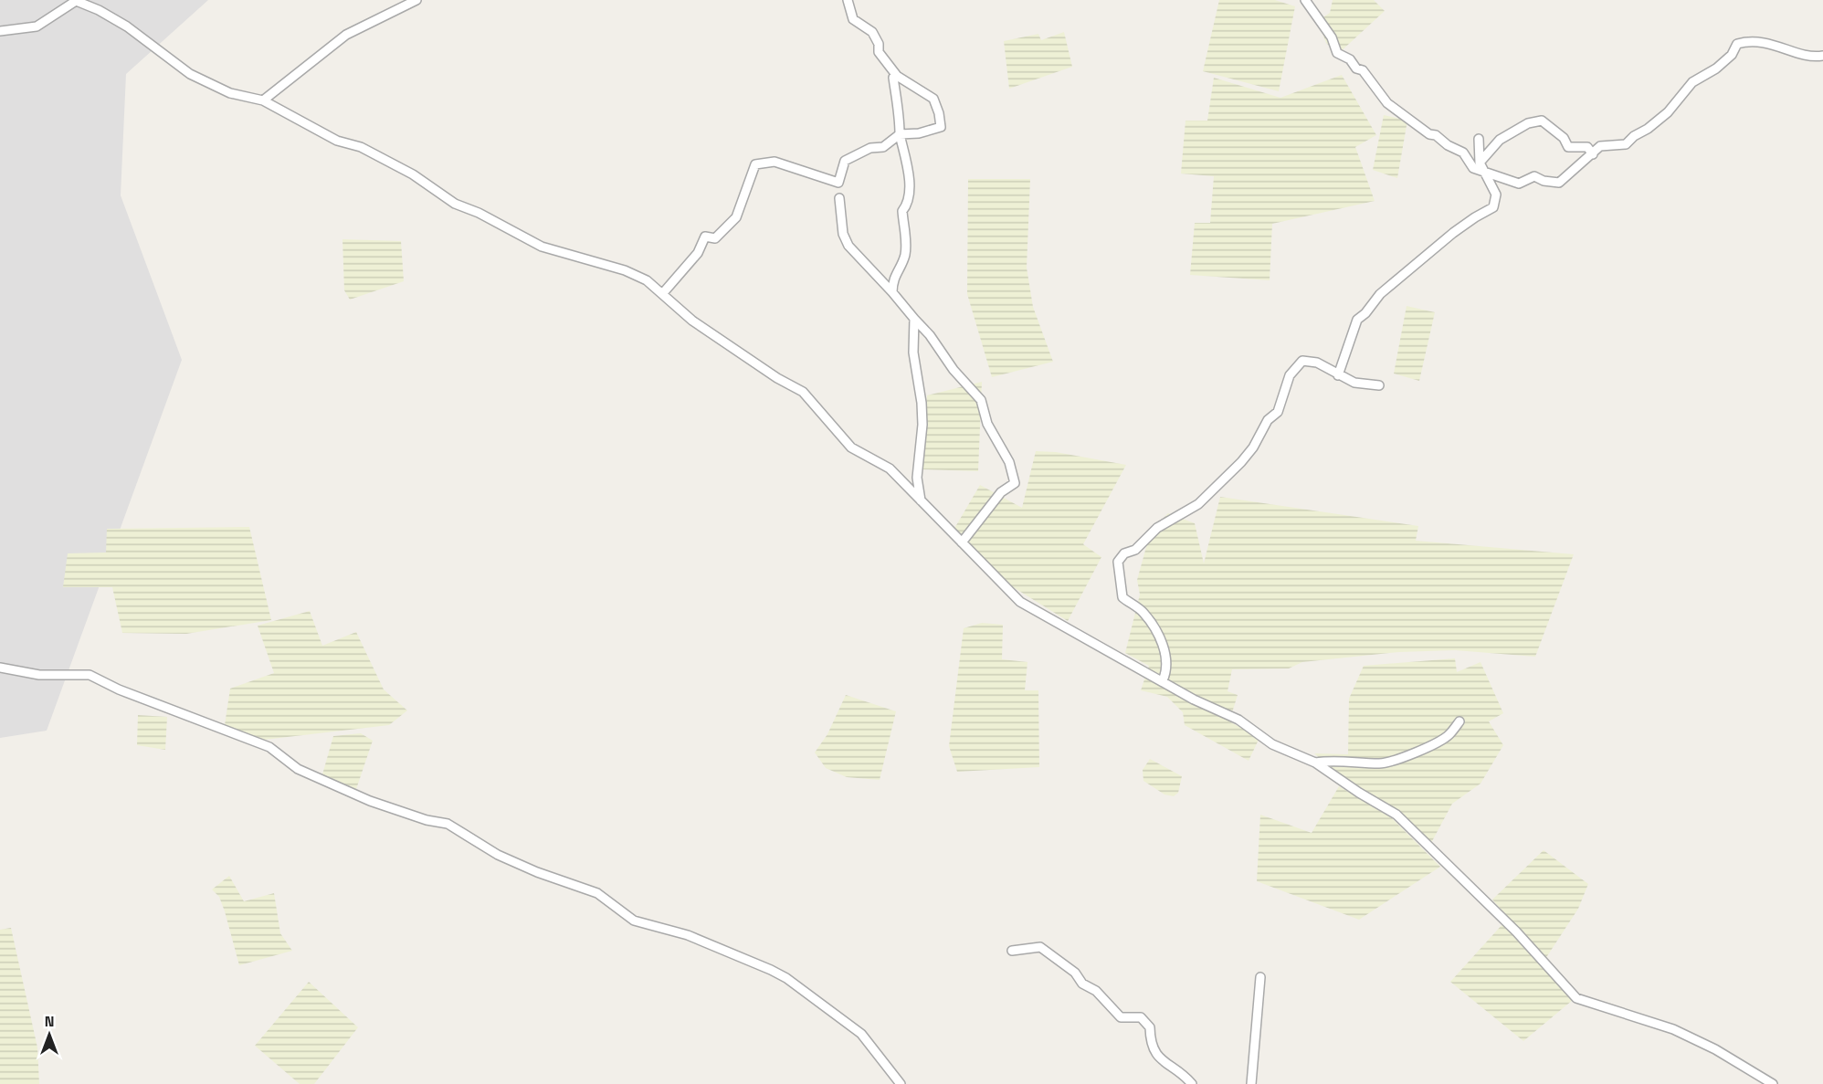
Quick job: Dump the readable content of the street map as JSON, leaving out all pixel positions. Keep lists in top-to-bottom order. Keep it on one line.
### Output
{"north":"top"}
